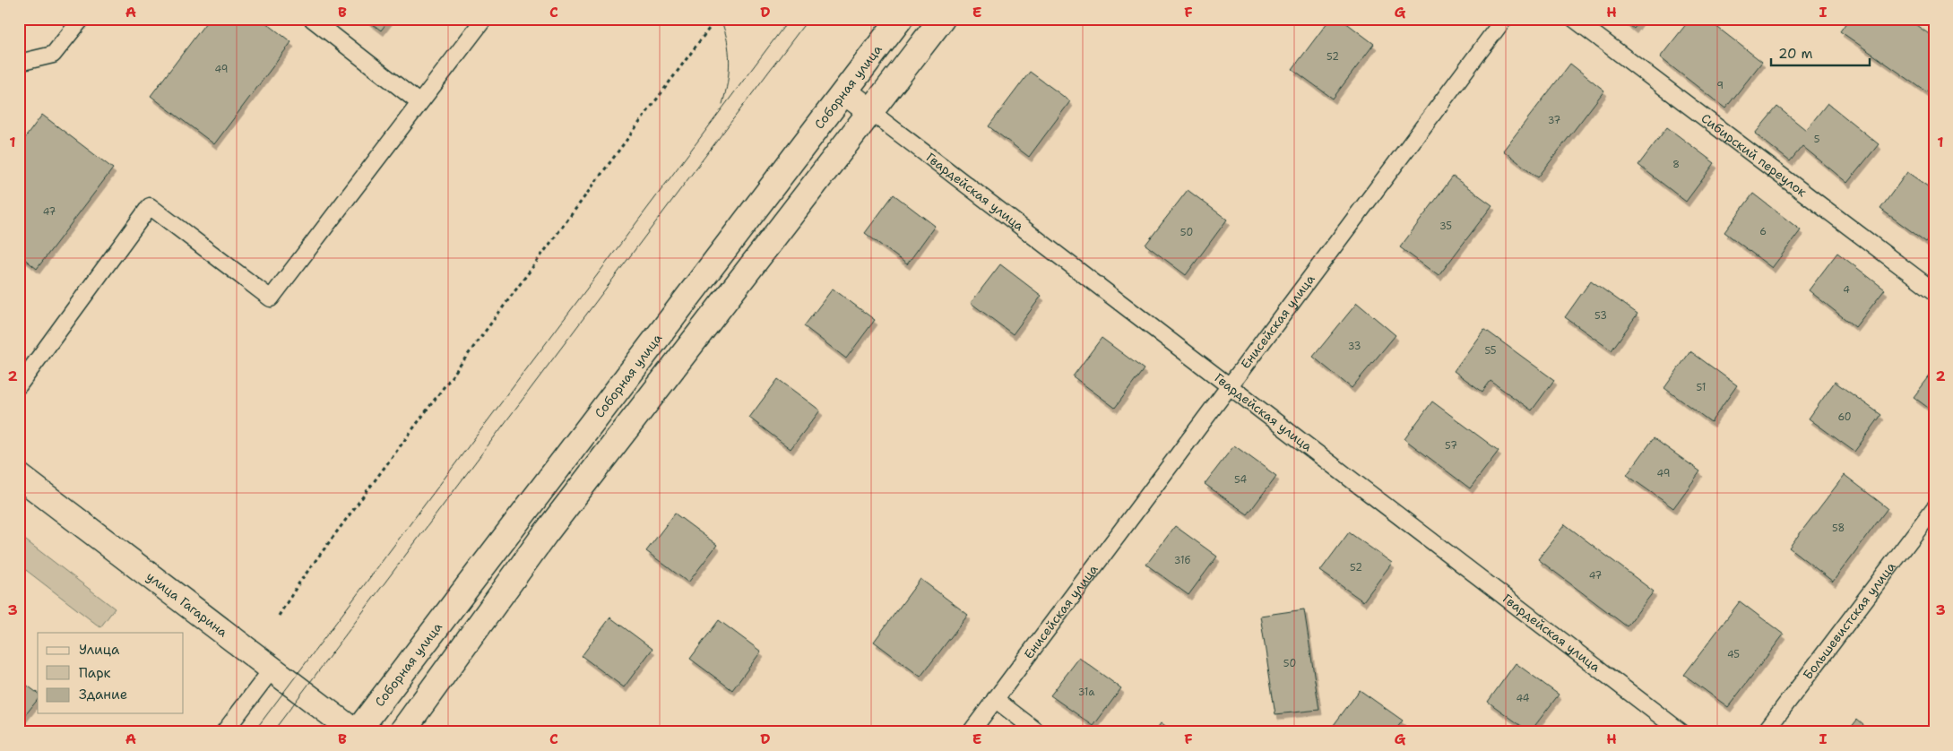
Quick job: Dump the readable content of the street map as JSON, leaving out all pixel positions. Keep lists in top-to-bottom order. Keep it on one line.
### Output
{"streets":{"main road":["Соборная улица","Гвардейская улица","улица Гагарина"],"lane":["Сибирский переулок","Енисейская улица","Большевистская улица"]},"crossings":[["Соборная улица","Гвардейская улица"],["Соборная улица","улица Гагарина"],["Гвардейская улица","Енисейская улица"]],"house_numbers":["52","49","9","37","5","8","47","35","6","50","4","53","33","55","51","60","57","49","54","58","31б","52","47","45","50","31а","44"],"legend":["Улица","Парк","Здание"],"scale_bar":"20 m","grid":{"columns":["A","B","C","D","E","F","G","H","I"],"rows":["1","2","3"]}}
